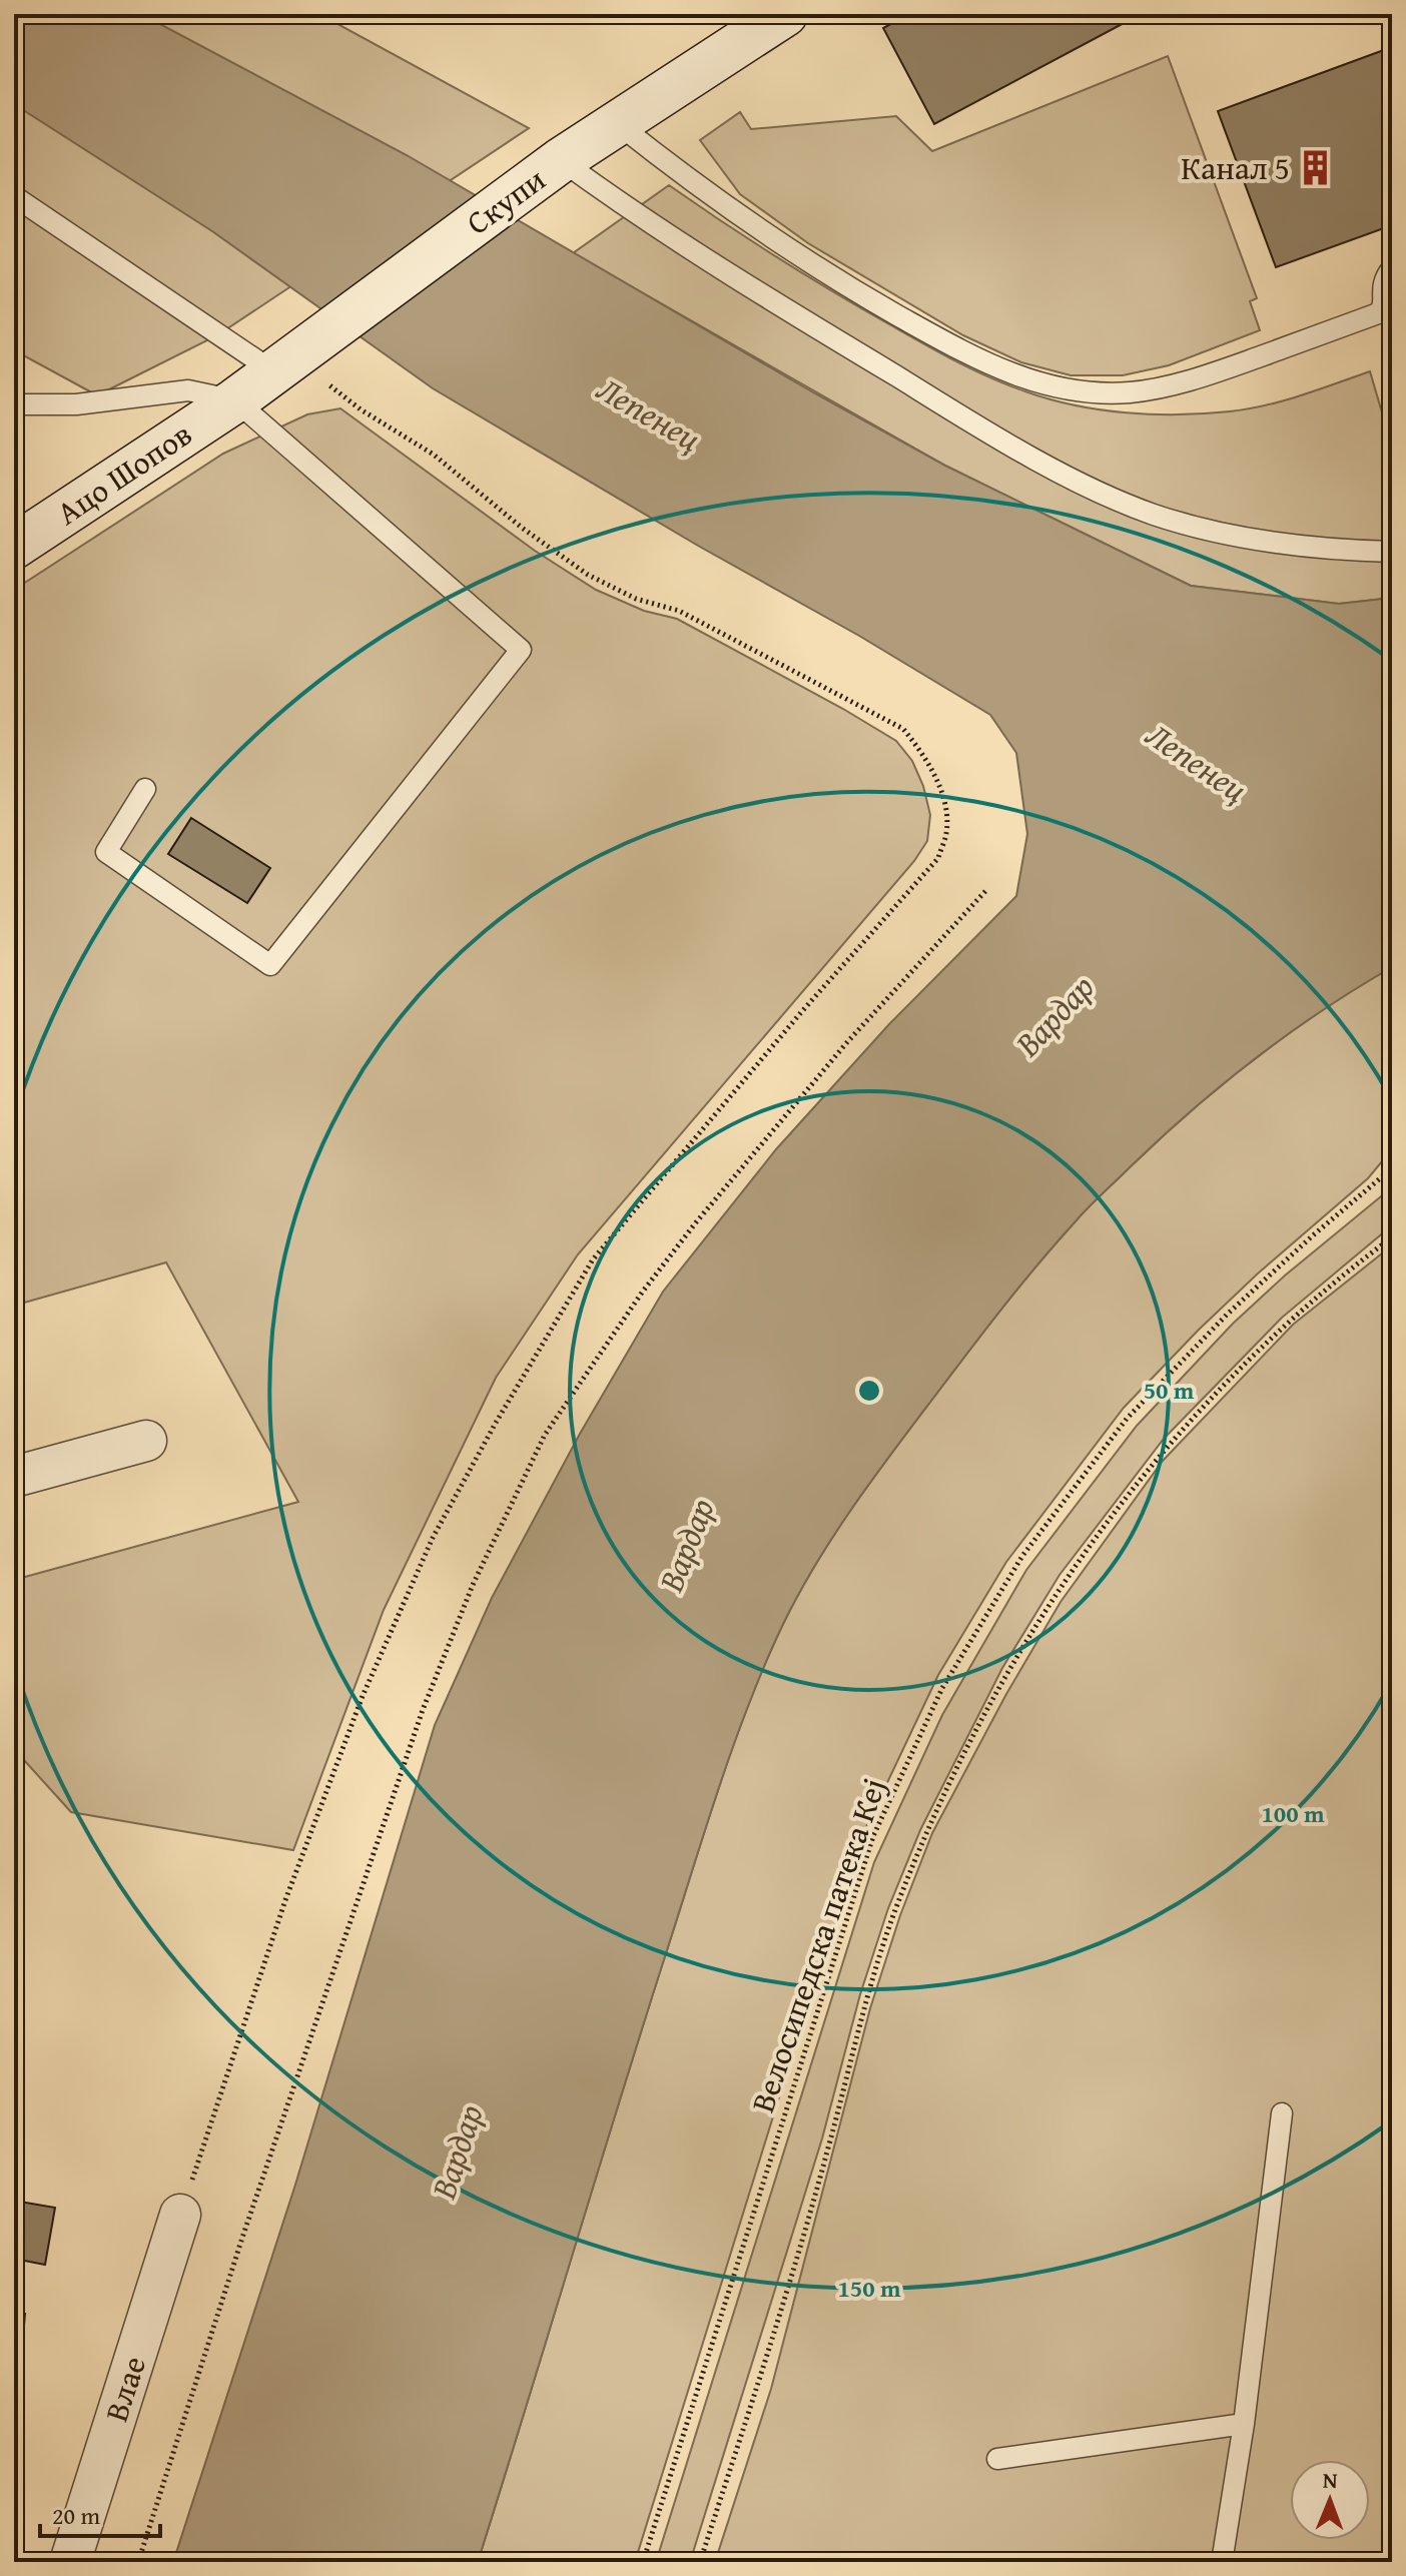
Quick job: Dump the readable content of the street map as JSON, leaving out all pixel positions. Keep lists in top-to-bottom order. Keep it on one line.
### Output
{"streets":{"street":["Скупи","Ацо Шопов","Влае"],"path":["Велосипедска патека Кеј"]},"crossings":[["Скупи","Ацо Шопов"]],"water":["Лепенец","Вардар"],"places":{"building":["Канал 5"]},"scale_bar":"20 m","north":"top","rings":["50 m","100 m","150 m"]}
